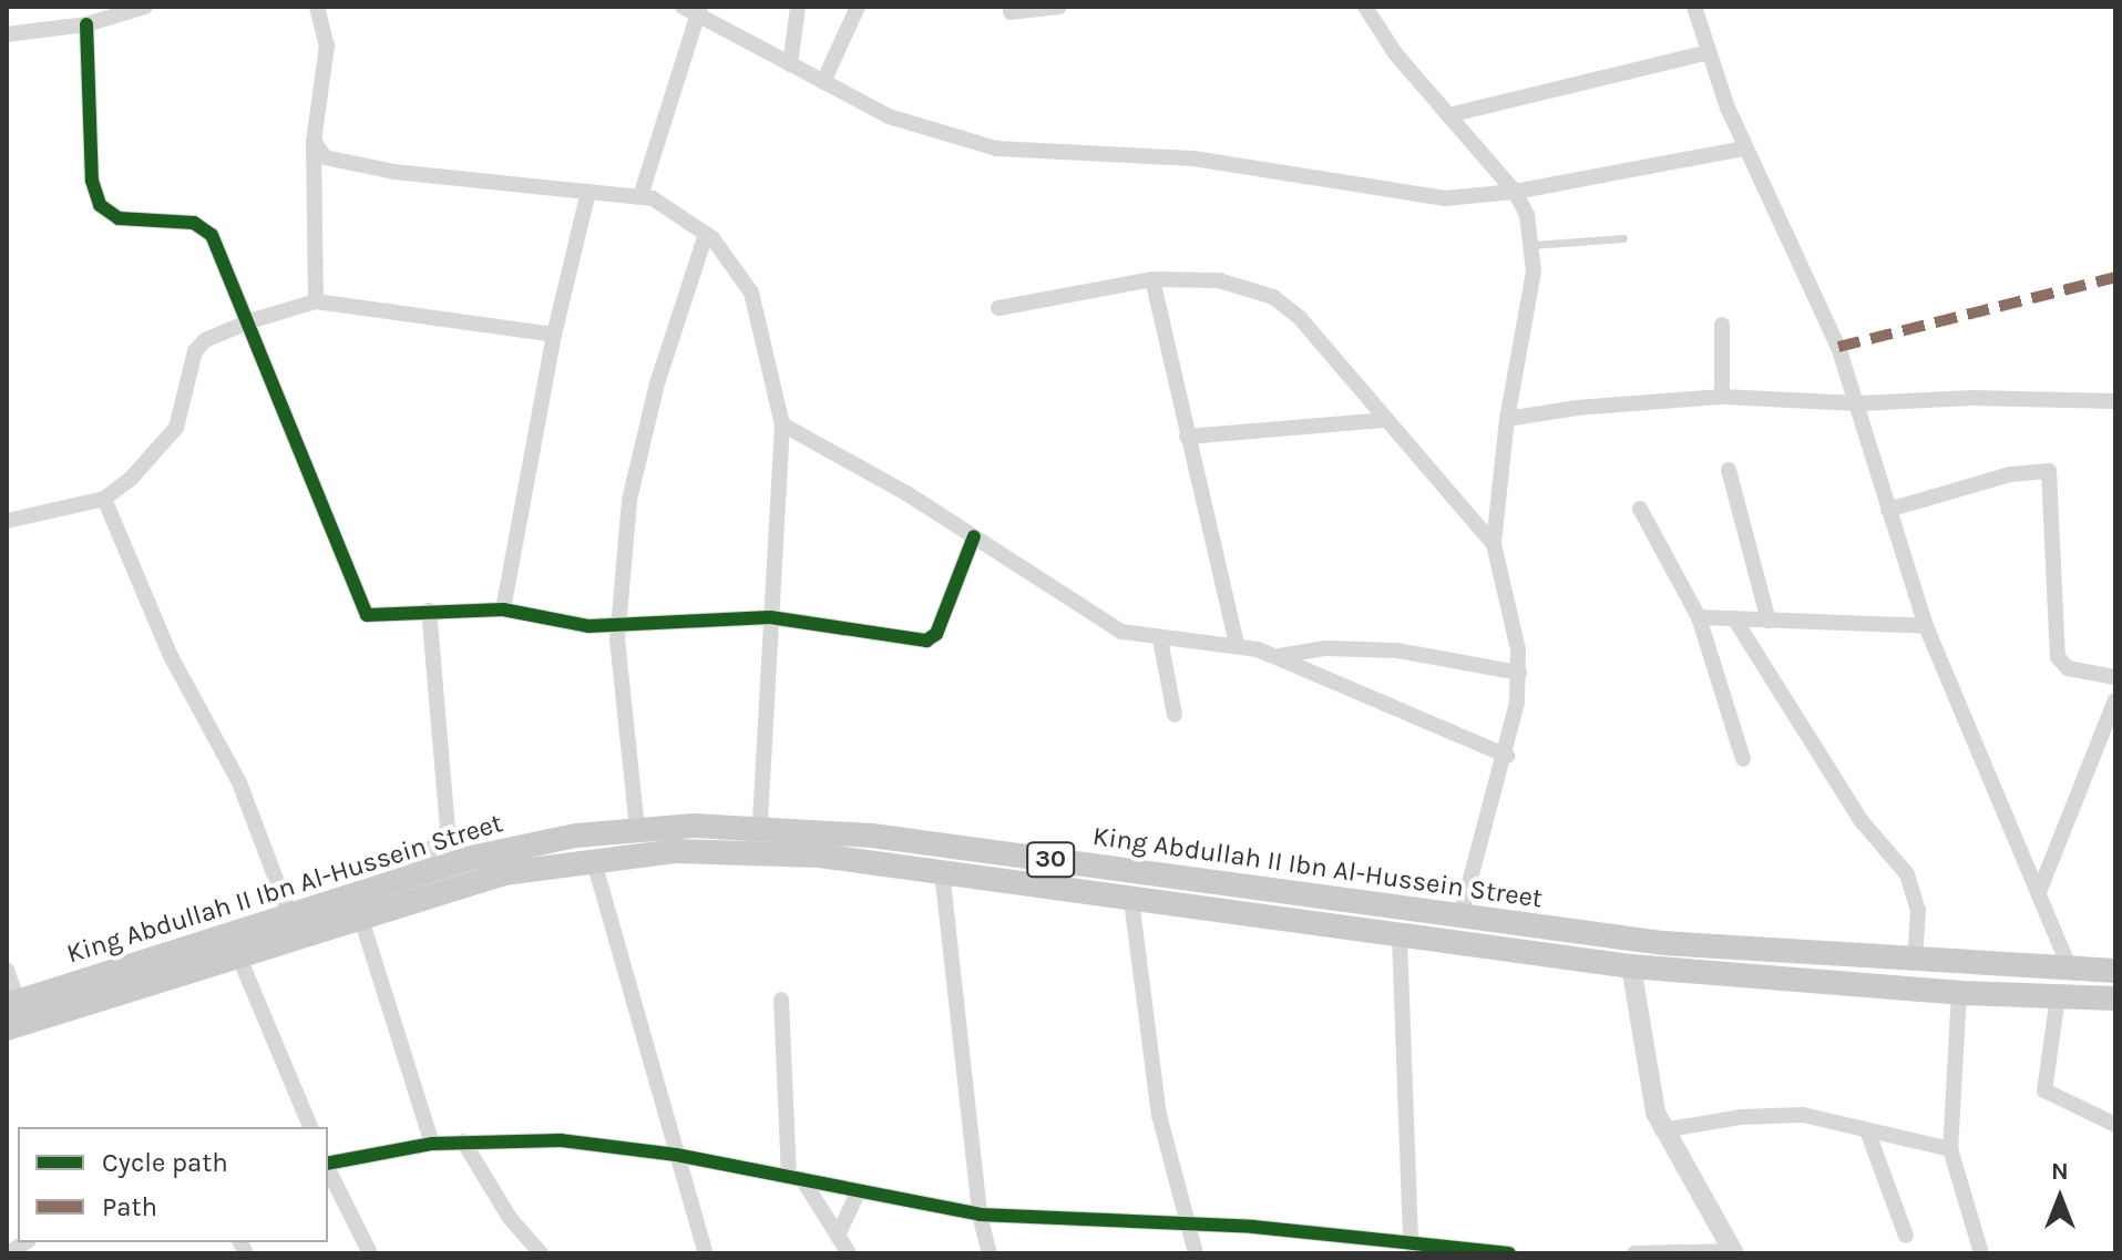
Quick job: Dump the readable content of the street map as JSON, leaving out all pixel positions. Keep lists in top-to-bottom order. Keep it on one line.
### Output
{"streets":{"main road":["30","King Abdullah II Ibn Al-Hussein Street"]},"legend":["Cycle path","Path"],"north":"top"}
